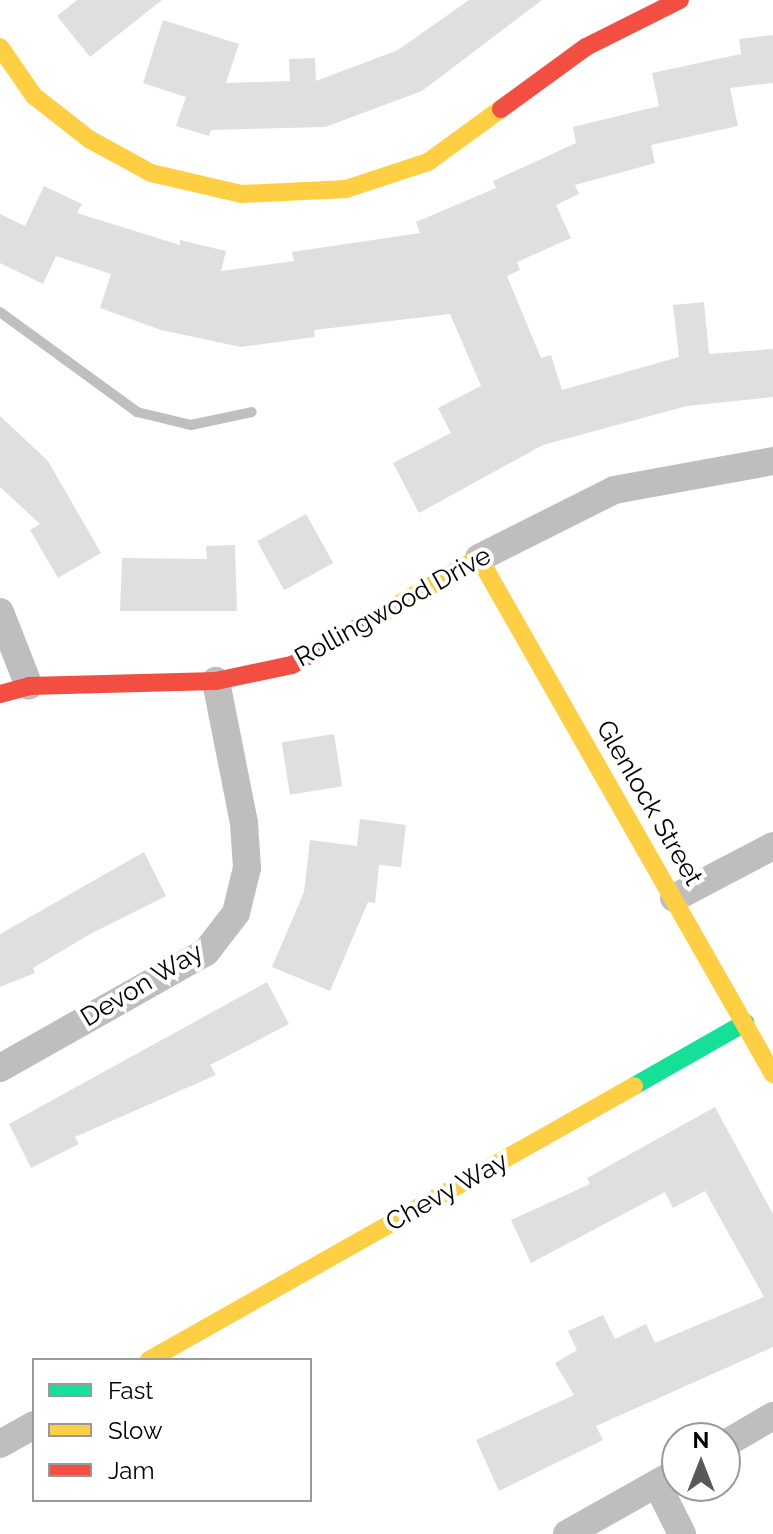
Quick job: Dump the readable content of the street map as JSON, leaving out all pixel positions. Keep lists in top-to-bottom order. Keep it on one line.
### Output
{"streets":{"street":["Rollingwood Drive","Glenlock Street","Devon Way","Chevy Way"]},"crossings":[["Rollingwood Drive","Glenlock Street"],["Rollingwood Drive","Devon Way"],["Glenlock Street","Chevy Way"]],"legend":["Fast","Slow","Jam"],"north":"top"}
